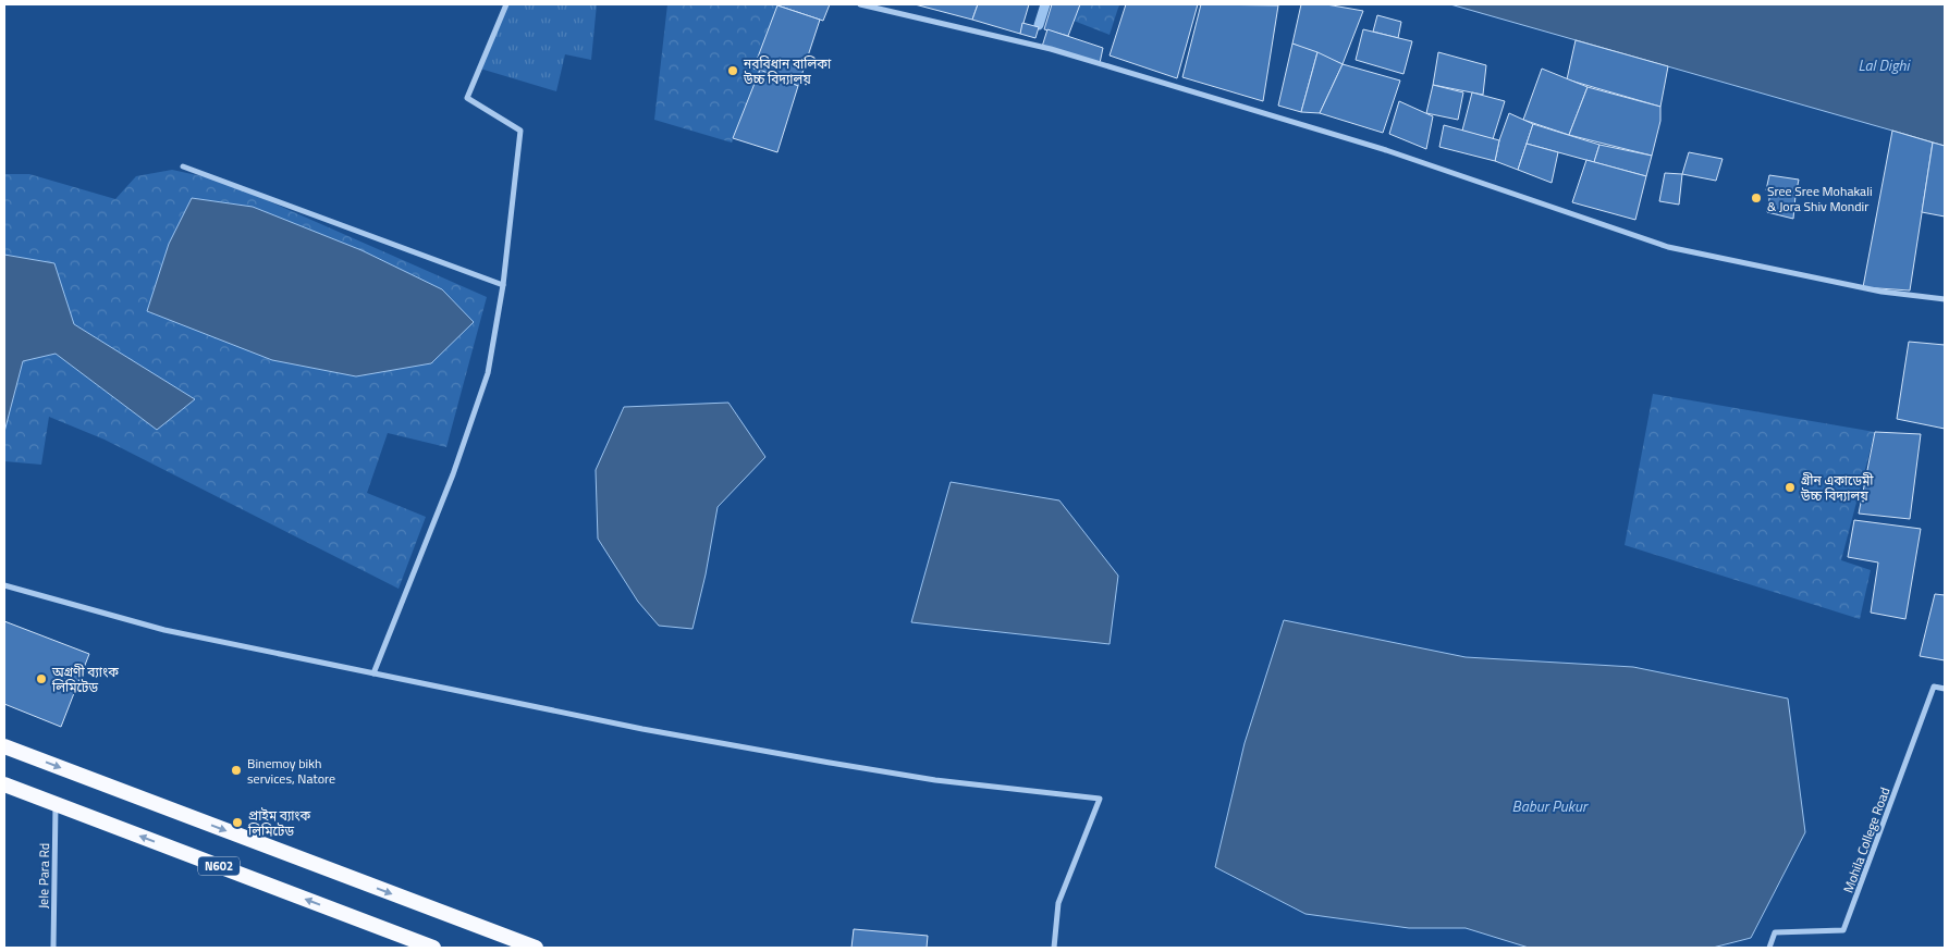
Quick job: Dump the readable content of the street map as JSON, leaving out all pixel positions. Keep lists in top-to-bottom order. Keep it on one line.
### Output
{"streets":{"highway":["N602"],"street":["Mohila College Road","Jele Para Rd"]},"crossings":[["N602","Jele Para Rd"]],"water":["Lal Dighi","Babur Pukur"],"places":["নববিধান বালিকা উচ্চ বিদ্যালয়","Sree Sree Mohakali & Jora Shiv Mondir","গ্রীন একাডেমী উচ্চ বিদ্যালয়","অগ্রণী ব্যাংক লিমিটেড","Binemoy bikh services, Natore","প্রাইম ব্যাংক লিমিটেড"]}
